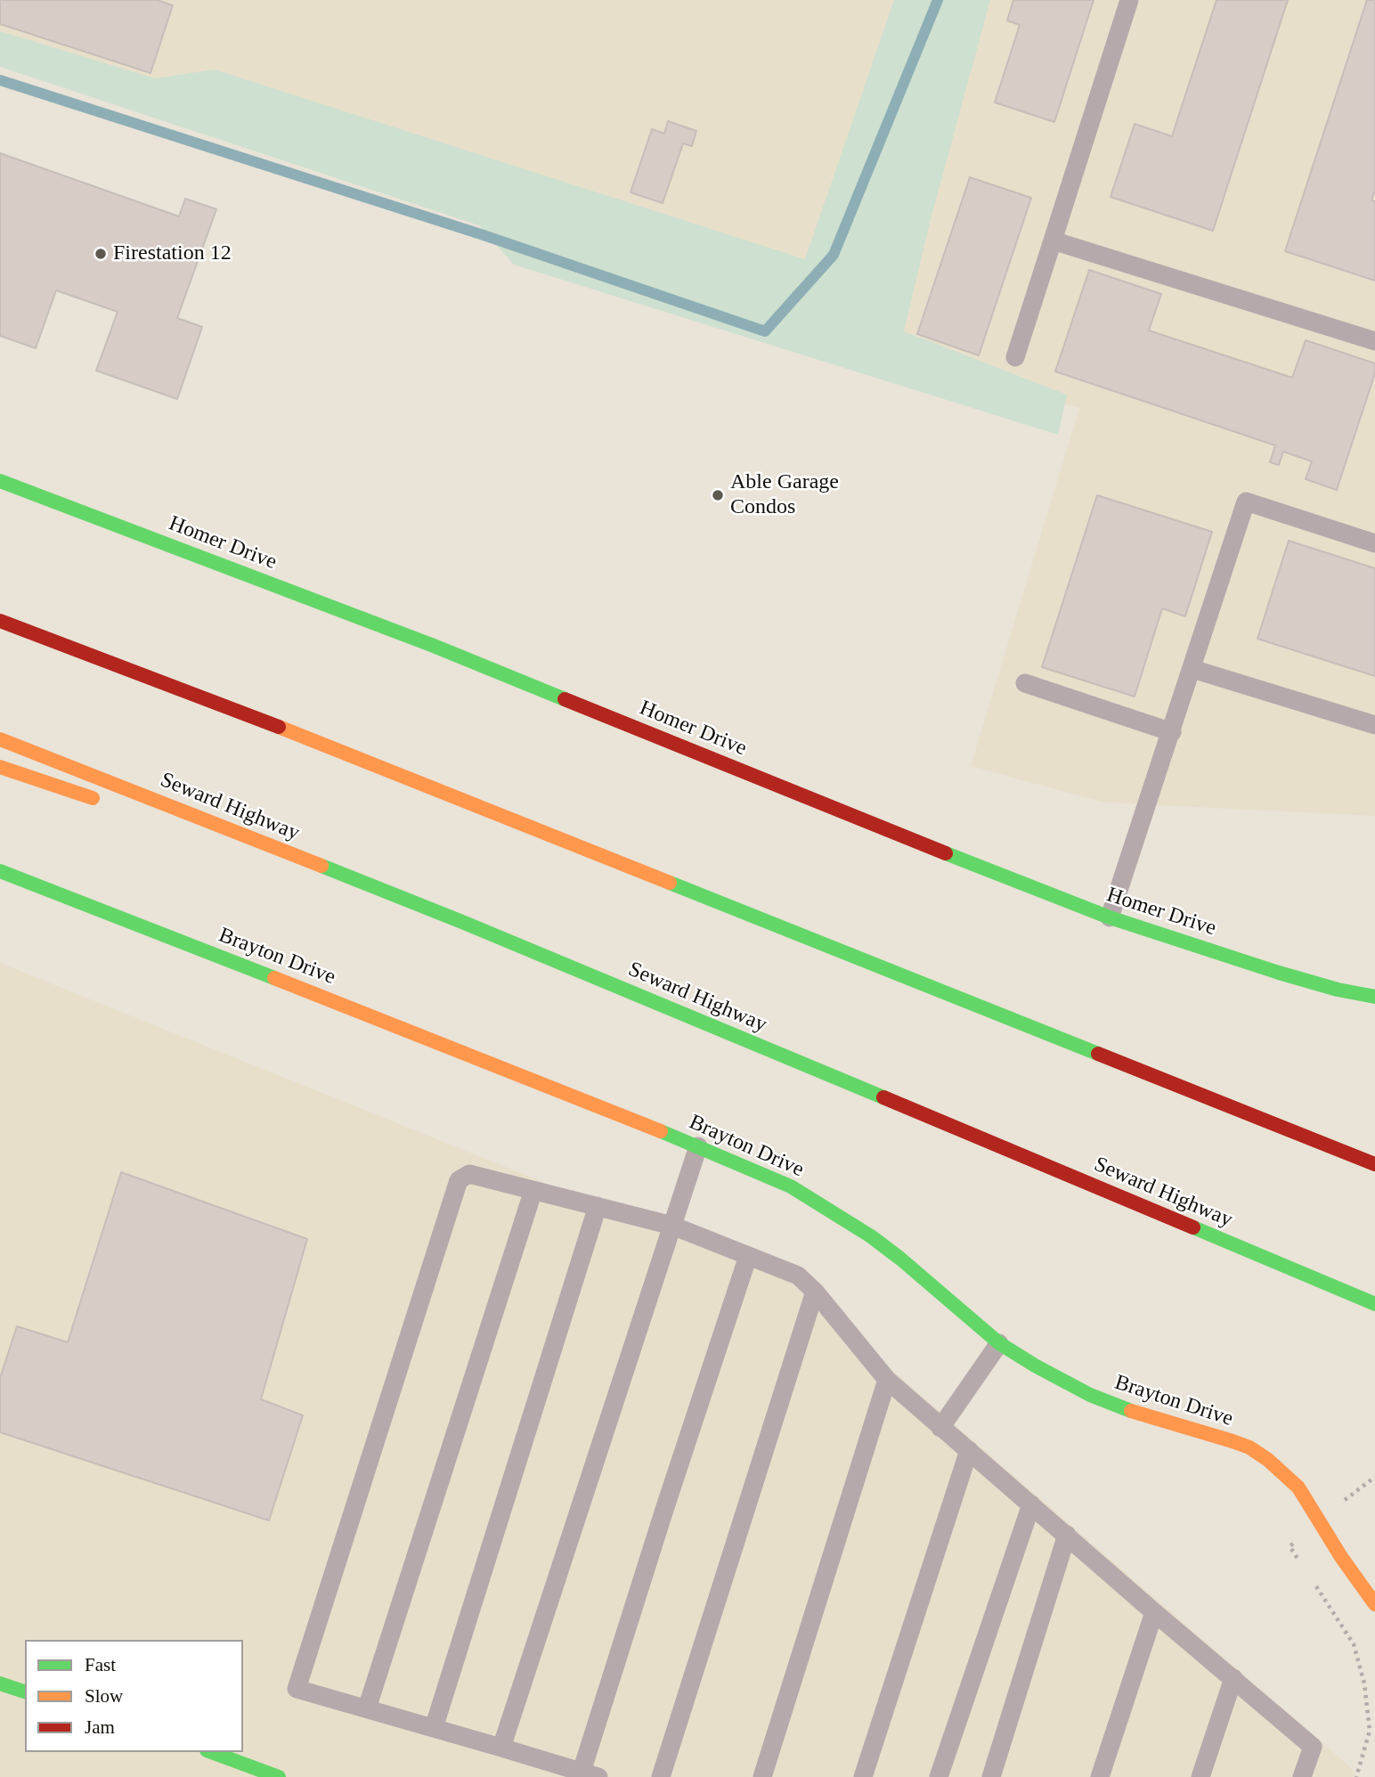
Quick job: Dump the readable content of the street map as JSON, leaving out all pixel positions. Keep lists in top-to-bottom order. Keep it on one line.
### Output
{"streets":{"main road":["Homer Drive","Seward Highway","Brayton Drive"]},"places":["Firestation 12","Able Garage Condos"],"legend":["Fast","Slow","Jam"]}
